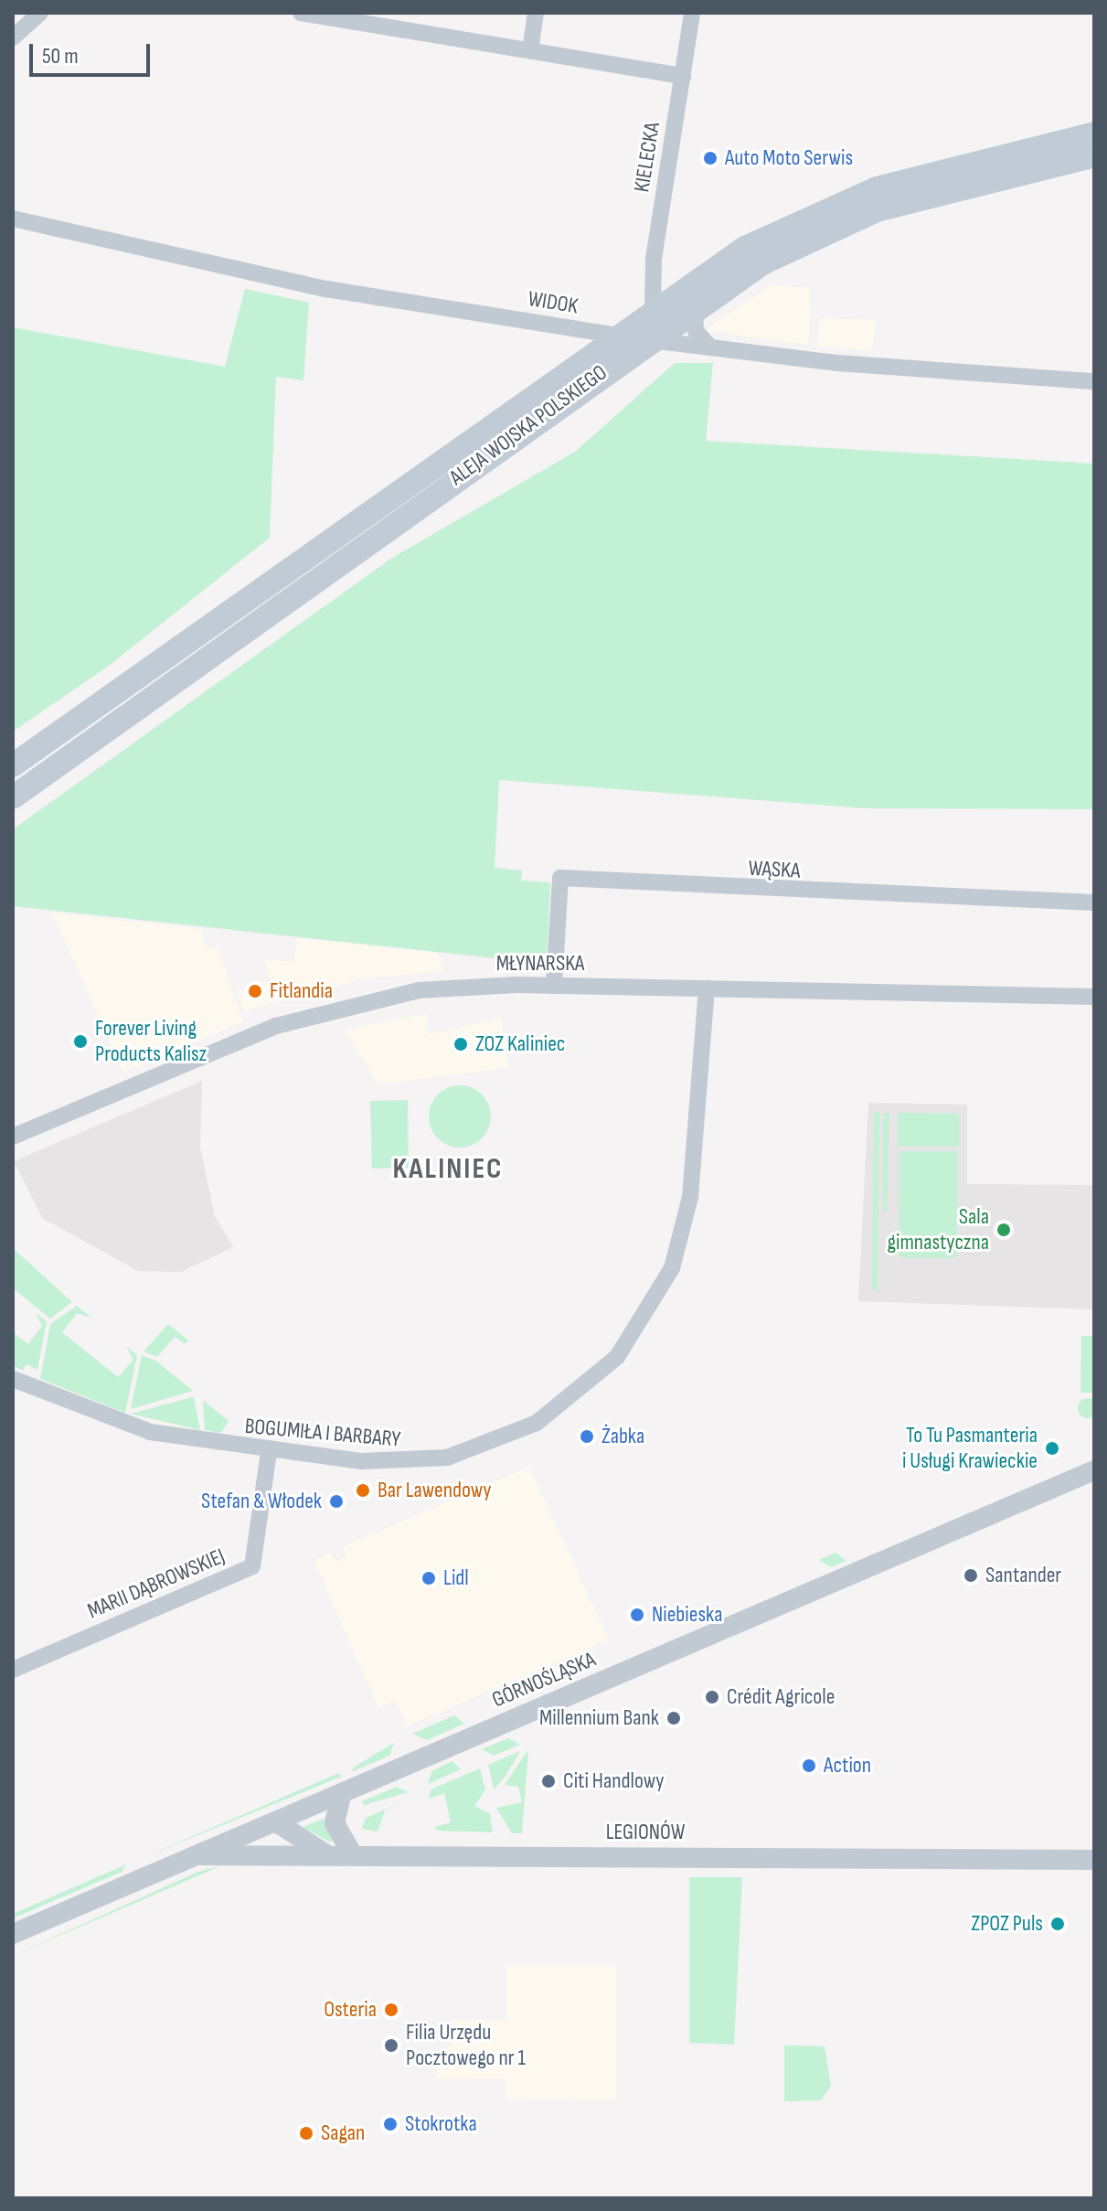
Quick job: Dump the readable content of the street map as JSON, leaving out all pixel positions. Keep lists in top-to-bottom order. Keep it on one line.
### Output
{"streets":{"main road":["ALEJA WOJSKA POLSKIEGO"],"street":["KIELECKA","WIDOK","WĄSKA","MŁYNARSKA","BOGUMIŁA I BARBARY","MARII DĄBROWSKIEJ","GÓRNOŚLĄSKA","LEGIONÓW"]},"crossings":[["KIELECKA","ALEJA WOJSKA POLSKIEGO"],["WIDOK","ALEJA WOJSKA POLSKIEGO"],["WĄSKA","MŁYNARSKA"],["MŁYNARSKA","BOGUMIŁA I BARBARY"],["BOGUMIŁA I BARBARY","MARII DĄBROWSKIEJ"],["GÓRNOŚLĄSKA","LEGIONÓW"]],"districts":["KALINIEC"],"places":["Auto Moto Serwis","Fitlandia","Forever Living Products Kalisz","ZOZ Kaliniec","Sala gimnastyczna","Żabka","To Tu Pasmanteria i Usługi Krawieckie","Bar Lawendowy","Stefan & Włodek","Santander","Lidl","Niebieska","Crédit Agricole","Millennium Bank","Action","Citi Handlowy","ZPOZ Puls","Osteria","Filia Urzędu Pocztowego nr 1","Stokrotka","Sagan"],"scale_bar":"50 m"}
